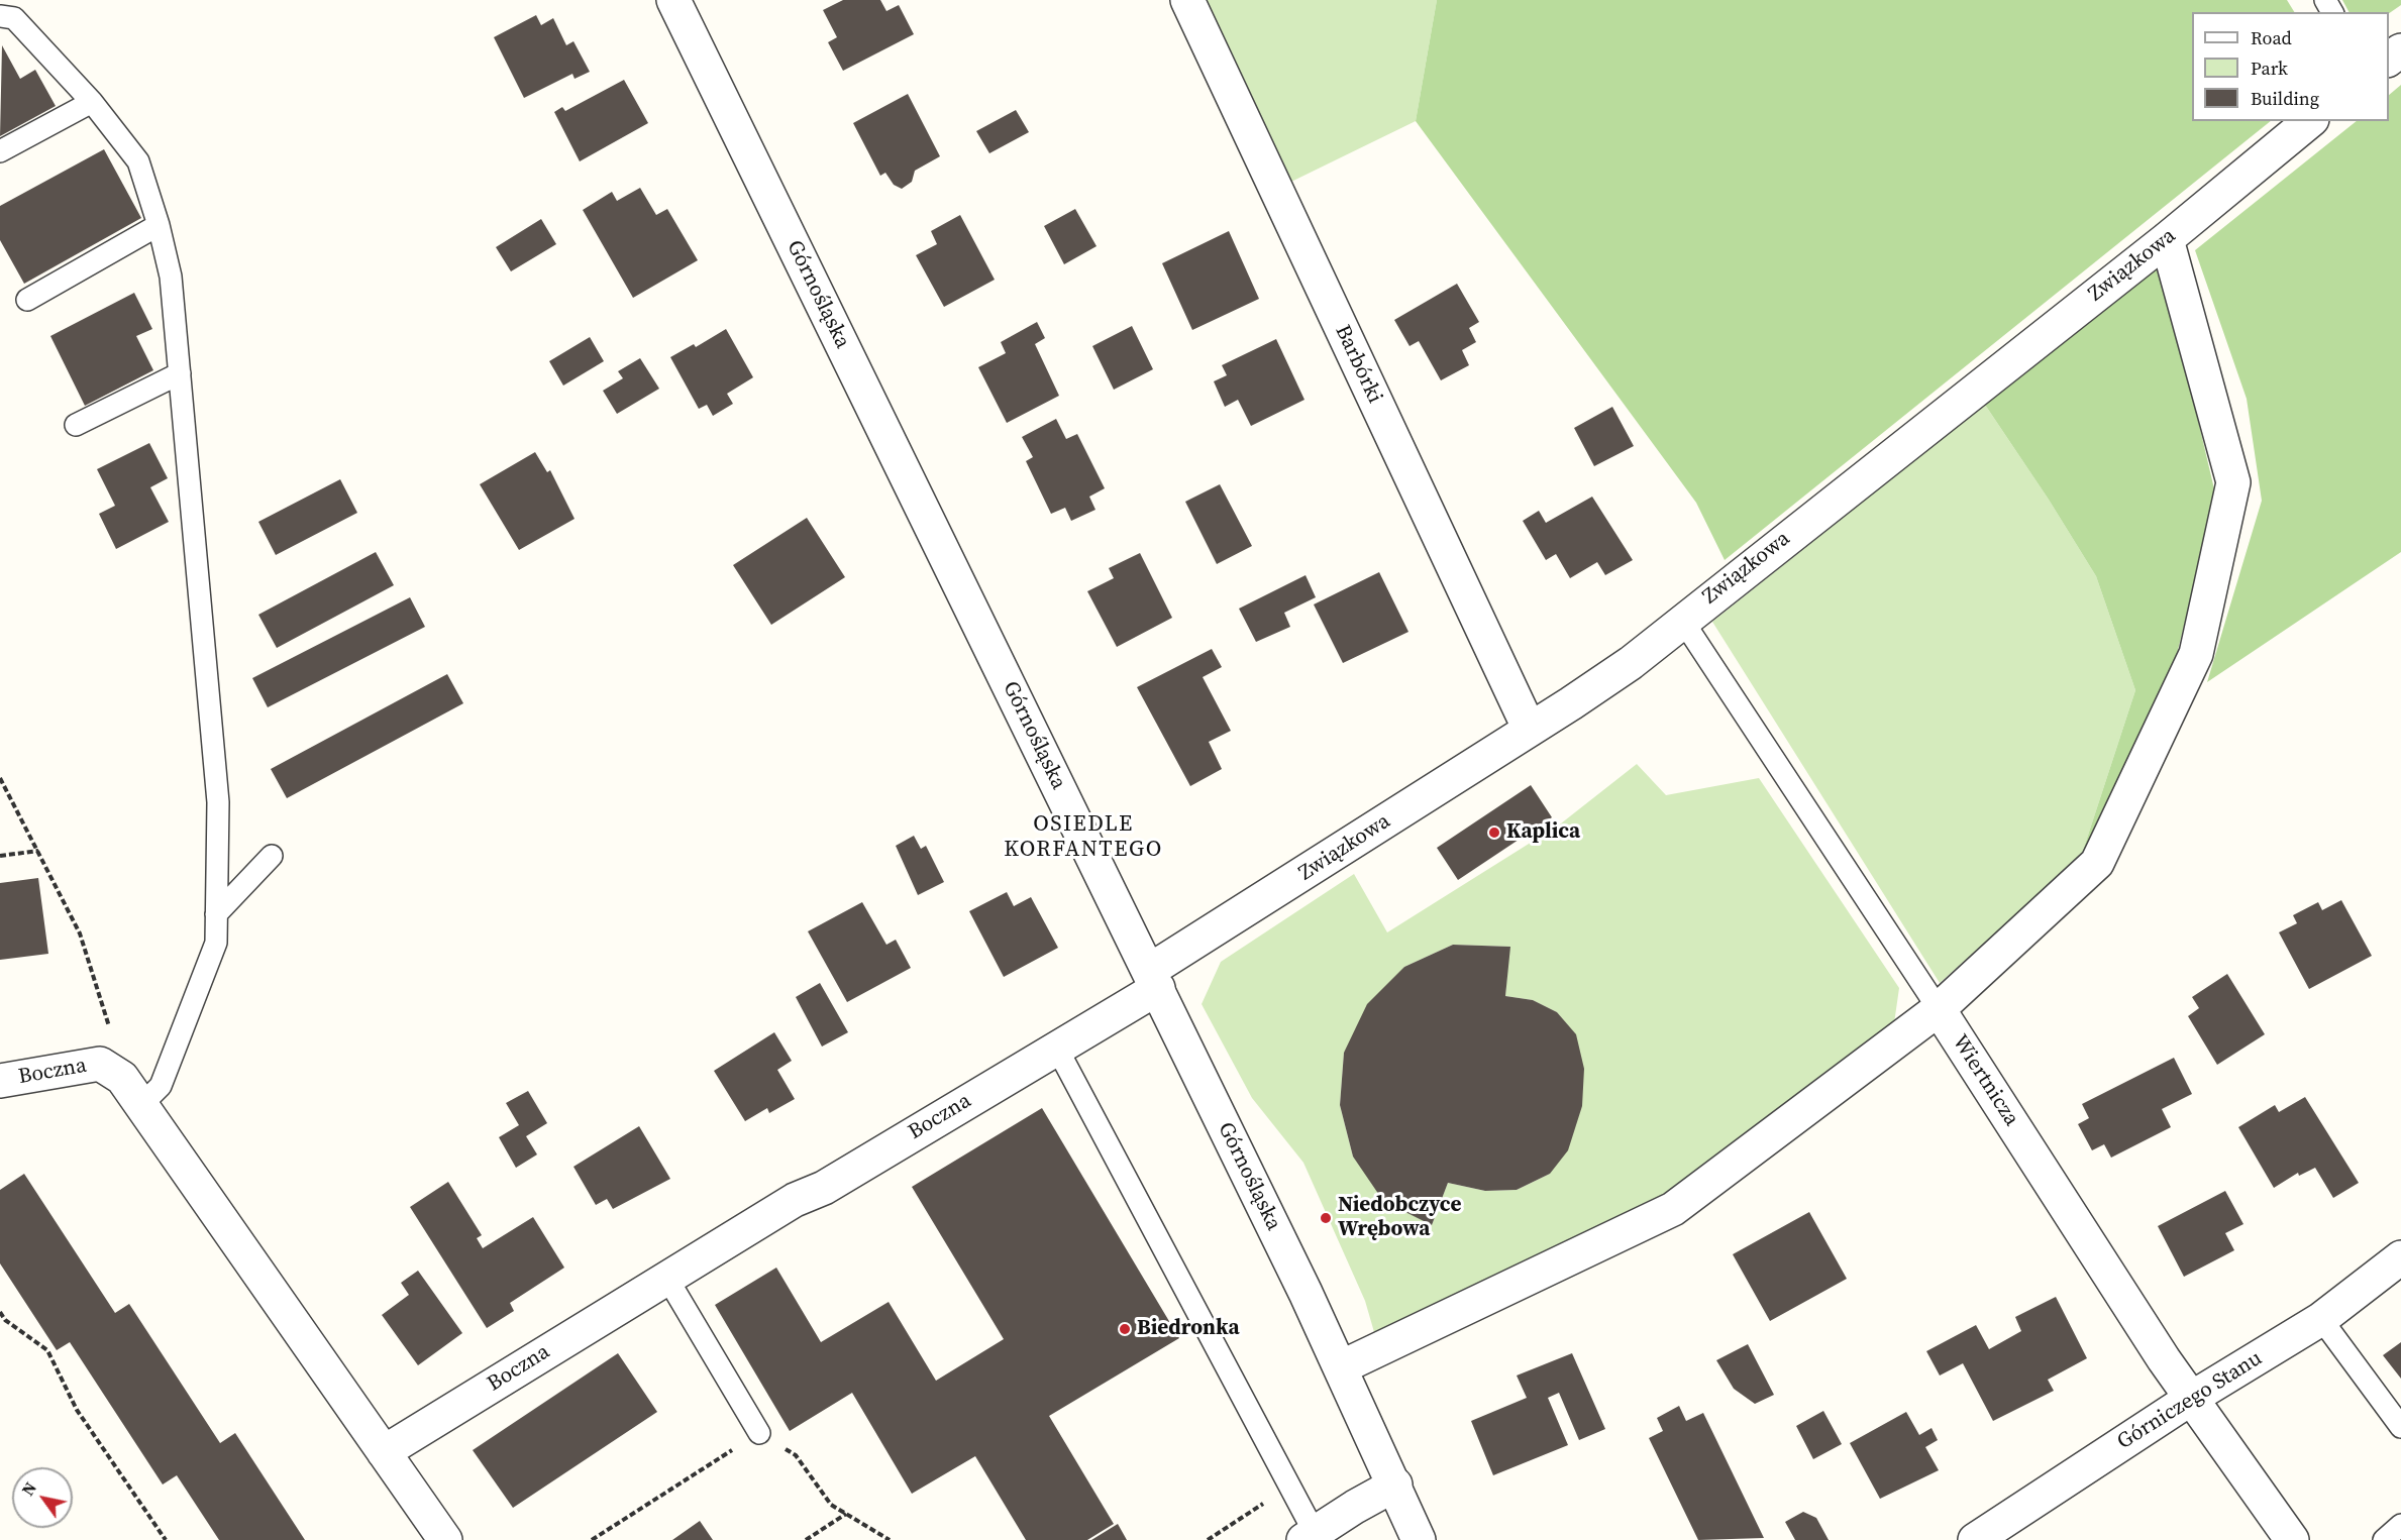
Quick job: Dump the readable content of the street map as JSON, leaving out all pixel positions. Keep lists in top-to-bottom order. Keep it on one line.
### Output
{"streets":{"street":["Związkowa","Górnośląska","Barbórki","Boczna","Wiertnicza","Górniczego Stanu"]},"crossings":[["Związkowa","Górnośląska"],["Związkowa","Barbórki"],["Związkowa","Boczna"],["Związkowa","Wiertnicza"],["Górnośląska","Boczna"],["Wiertnicza","Górniczego Stanu"]],"districts":["OSIEDLE KORFANTEGO"],"places":["Kaplica","Niedobczyce Wrębowa","Biedronka"],"legend":["Road","Park","Building"],"north":"top left"}
